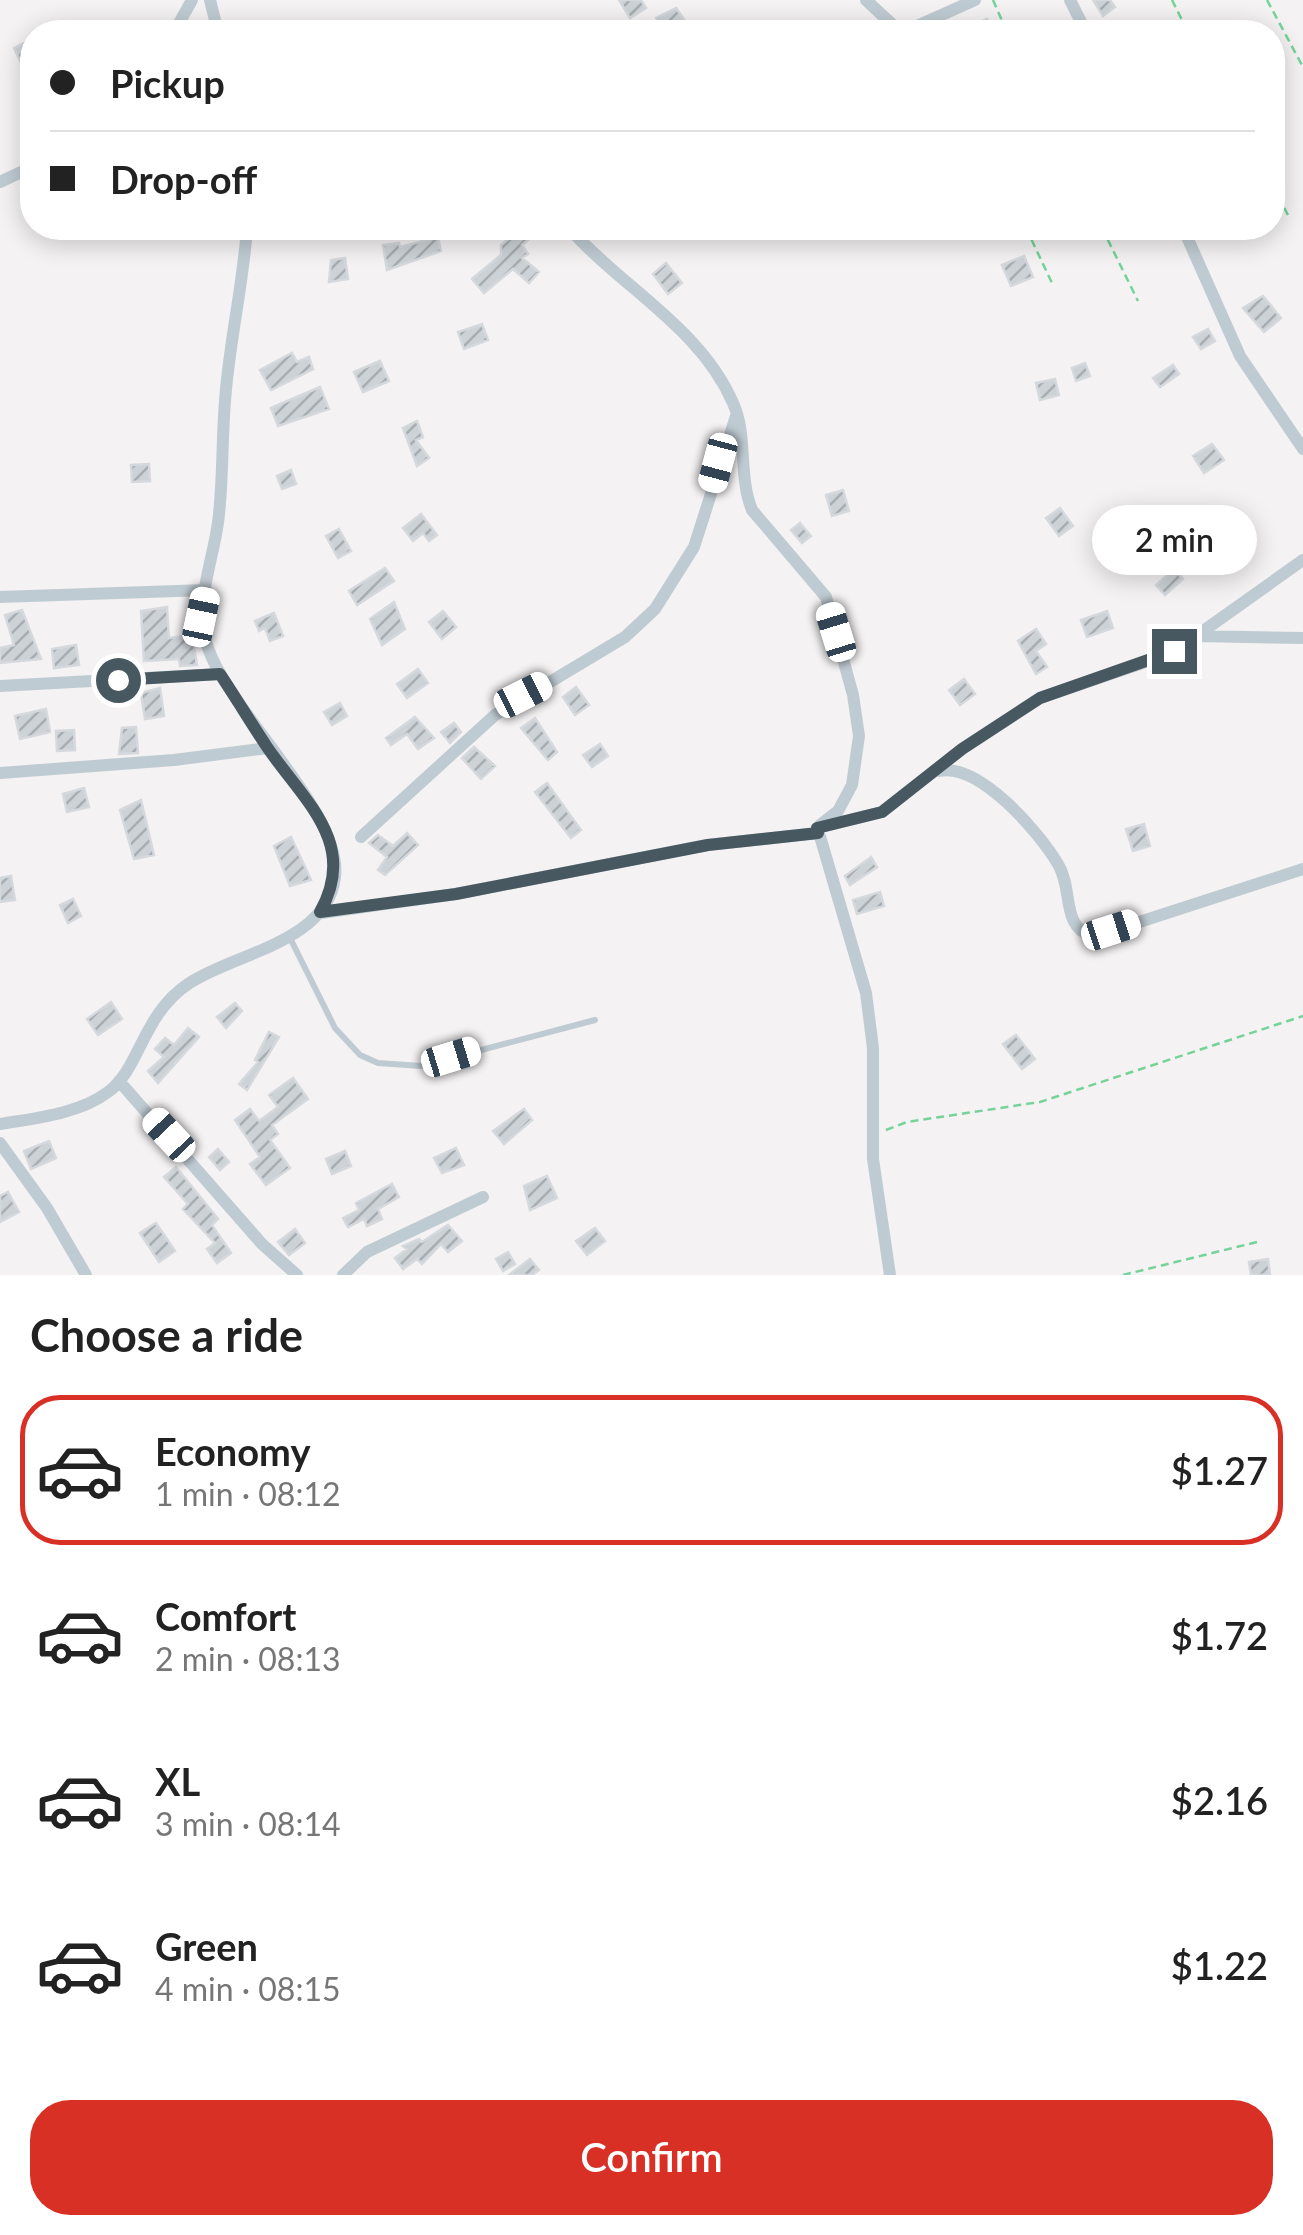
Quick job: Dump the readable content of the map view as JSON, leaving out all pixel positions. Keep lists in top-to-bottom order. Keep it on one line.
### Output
{"page":{"banner":["Pickup","Drop-off"],"bubble":"2 min","heading":"Choose a ride","list":[{"name":"Economy","note":"1 min · 08:12","value":"$1.27"},{"name":"Comfort","note":"2 min · 08:13","value":"$1.72"},{"name":"XL","note":"3 min · 08:14","value":"$2.16"},{"name":"Green","note":"4 min · 08:15","value":"$1.22"}],"buttons":"Confirm"}}
